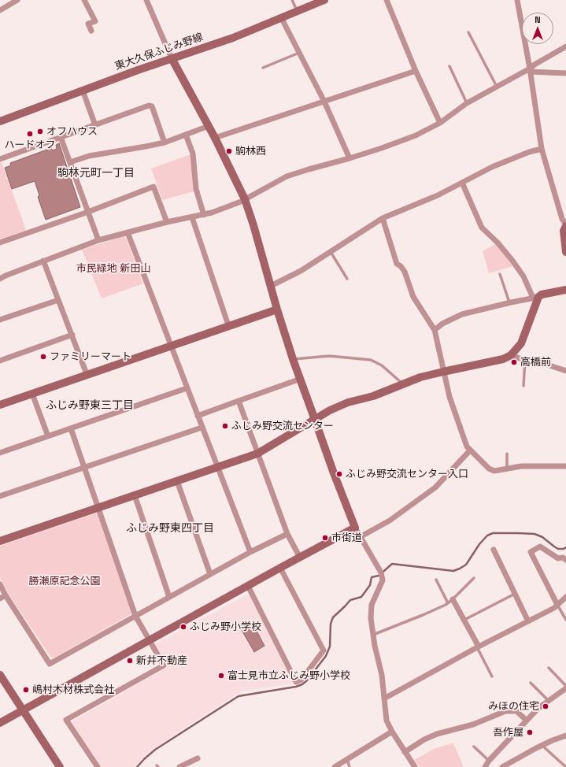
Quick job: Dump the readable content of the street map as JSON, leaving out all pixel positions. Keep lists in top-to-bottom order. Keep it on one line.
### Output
{"streets":{"street":["東大久保ふじみ野線"]},"districts":["駒林元町一丁目","ふじみ野東三丁目","ふじみ野東四丁目"],"parks":["市民緑地 新田山","勝瀬原記念公園"],"places":["オフハウス","ハードオフ","駒林西","ファミリーマート","高橋前","ふじみ野交流センター","ふじみ野交流センター入口","市街道","ふじみ野小学校","新井不動産","富士見市立ふじみ野小学校","嶋村木材株式会社","みほの住宅","吾作屋"],"north":"top"}
